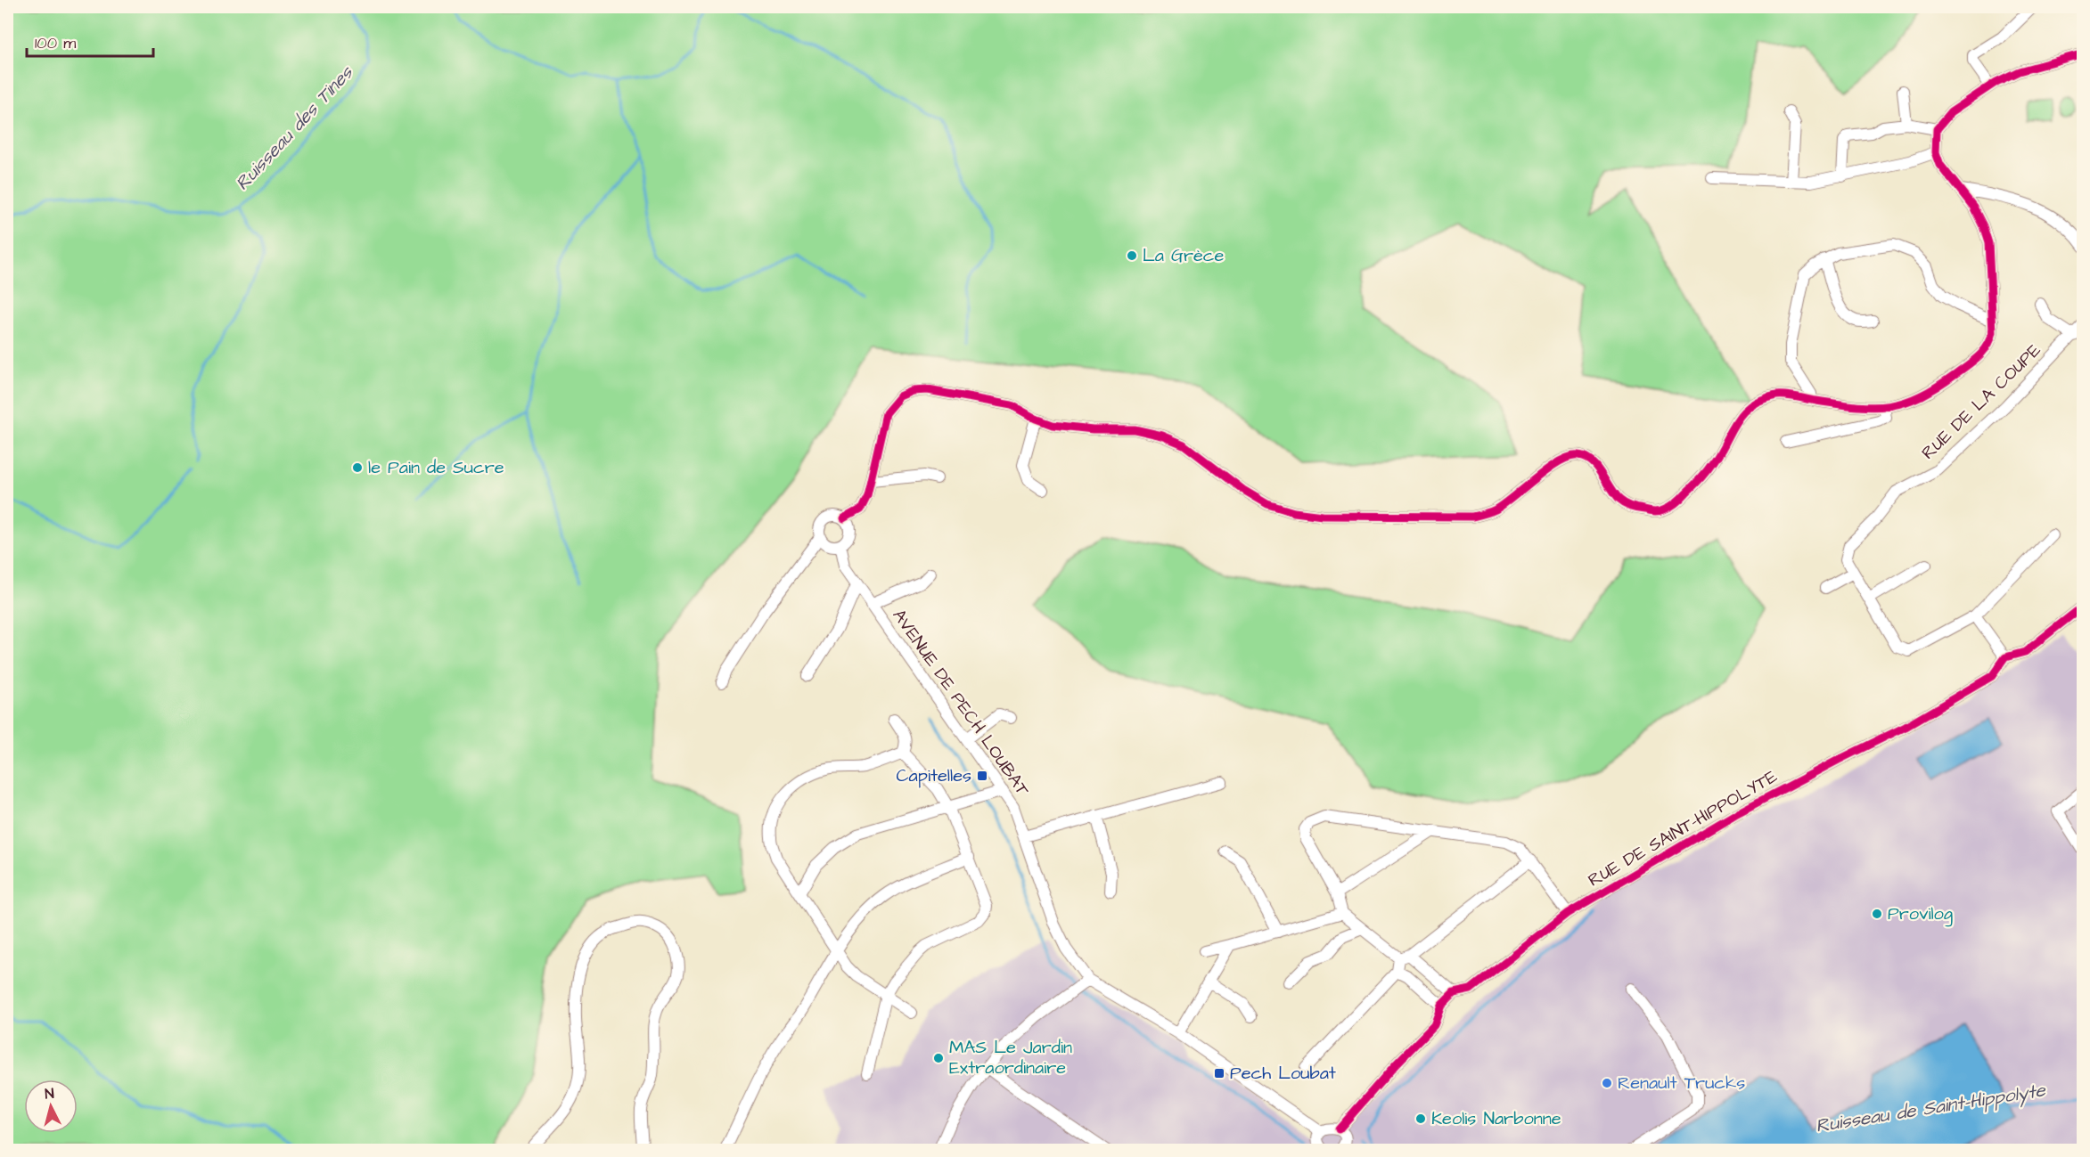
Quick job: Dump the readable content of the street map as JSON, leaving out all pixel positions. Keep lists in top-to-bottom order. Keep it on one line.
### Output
{"streets":{"street":["RUE DE LA COUPE","AVENUE DE PECH LOUBAT","RUE DE SAINT-HIPPOLYTE"]},"water":["Ruisseau des Tines","Ruisseau de Saint-Hippolyte"],"places":{"other":["La Grèce","le Pain de Sucre","Provilog","MAS Le Jardin Extraordinaire","Renault Trucks","Keolis Narbonne"],"transit":["Capitelles","Pech Loubat"]},"scale_bar":"100 m","north":"top"}
